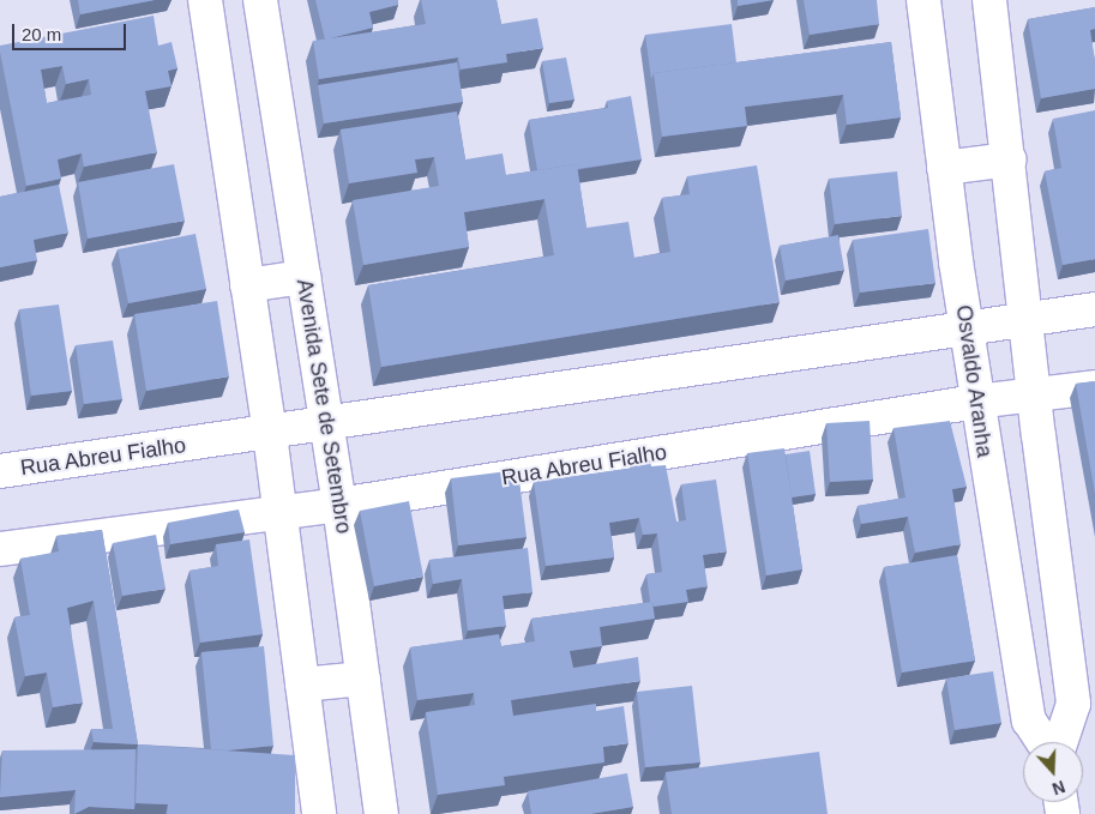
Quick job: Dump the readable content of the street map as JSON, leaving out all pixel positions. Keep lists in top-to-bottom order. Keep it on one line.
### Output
{"streets":{"street":["Osvaldo Aranha","Avenida Sete de Setembro","Rua Abreu Fialho"]},"crossings":[["Osvaldo Aranha","Rua Abreu Fialho"],["Avenida Sete de Setembro","Rua Abreu Fialho"]],"scale_bar":"20 m","north":"bottom"}
